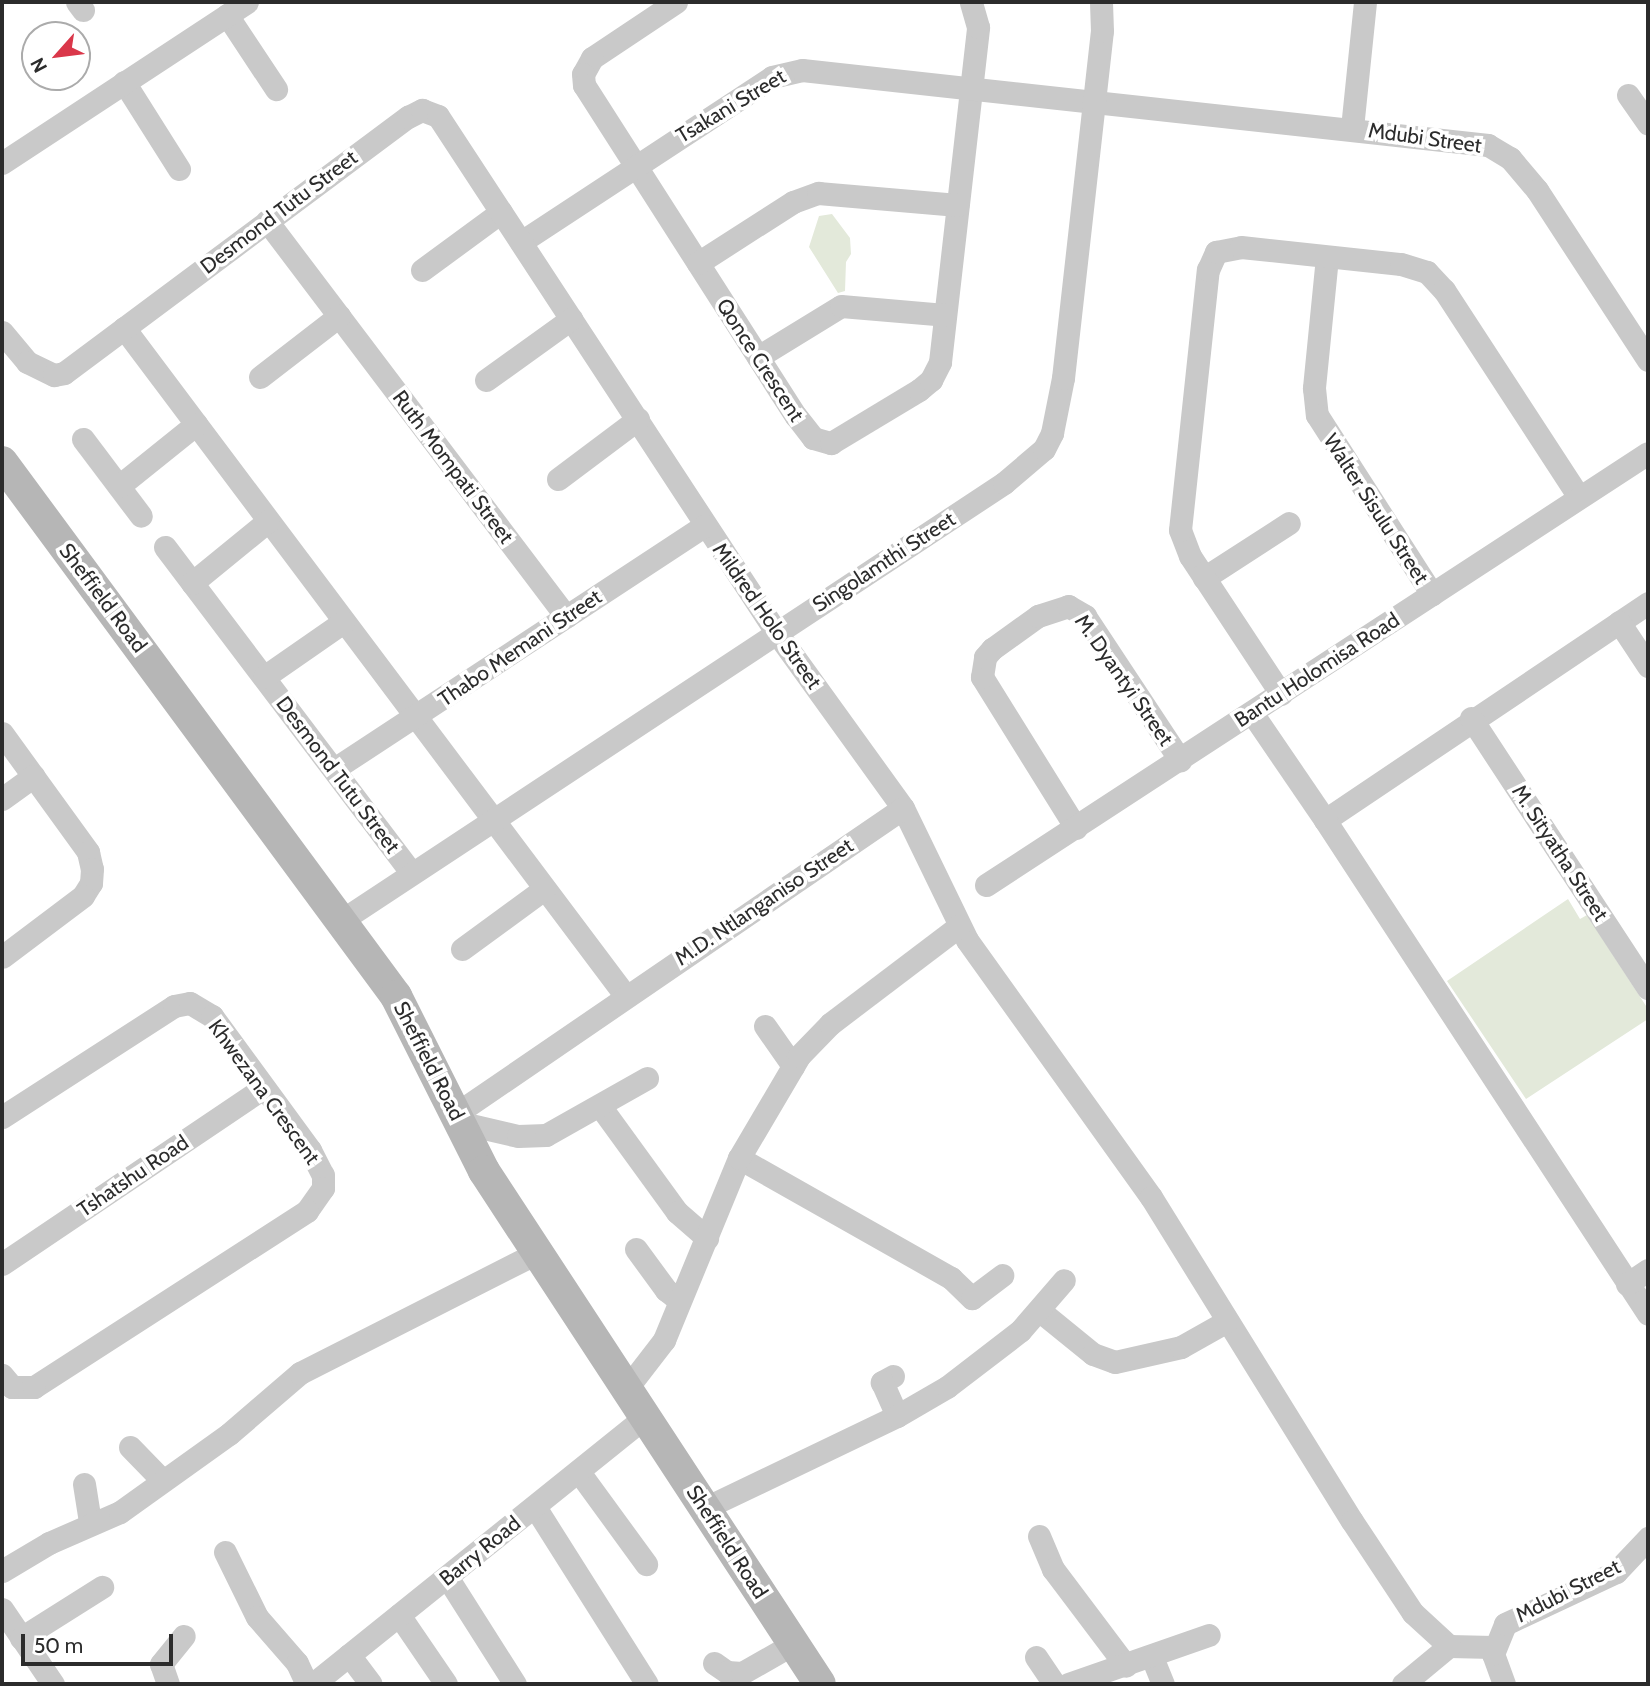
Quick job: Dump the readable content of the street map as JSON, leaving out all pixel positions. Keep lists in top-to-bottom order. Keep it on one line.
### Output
{"streets":{"street":["Tsakani Street","Mdubi Street","Desmond Tutu Street","Qonce Crescent","Ruth Mompati Street","Walter Sisulu Street","Singolamthi Street","Sheffield Road","Mildred Holo Street","Thabo Memani Street","Bantu Holomisa Road","M. Dyantyi Street","M. Sityatha Street","M.D. Ntlanganiso Street","Khwezana Crescent","Tshatshu Road","Barry Road"]},"crossings":[["Tsakani Street","Mdubi Street"],["Tsakani Street","Qonce Crescent"],["Tsakani Street","Singolamthi Street"],["Tsakani Street","Mildred Holo Street"],["Mdubi Street","Singolamthi Street"],["Desmond Tutu Street","Ruth Mompati Street"],["Desmond Tutu Street","Singolamthi Street"],["Desmond Tutu Street","Mildred Holo Street"],["Desmond Tutu Street","Thabo Memani Street"],["Ruth Mompati Street","Thabo Memani Street"],["Walter Sisulu Street","Bantu Holomisa Road"],["Singolamthi Street","Sheffield Road"],["Singolamthi Street","Mildred Holo Street"],["Sheffield Road","M.D. Ntlanganiso Street"],["Sheffield Road","Barry Road"],["Mildred Holo Street","Thabo Memani Street"],["Mildred Holo Street","M.D. Ntlanganiso Street"],["Bantu Holomisa Road","M. Dyantyi Street"],["Khwezana Crescent","Tshatshu Road"]],"scale_bar":"50 m","north":"bottom left"}
